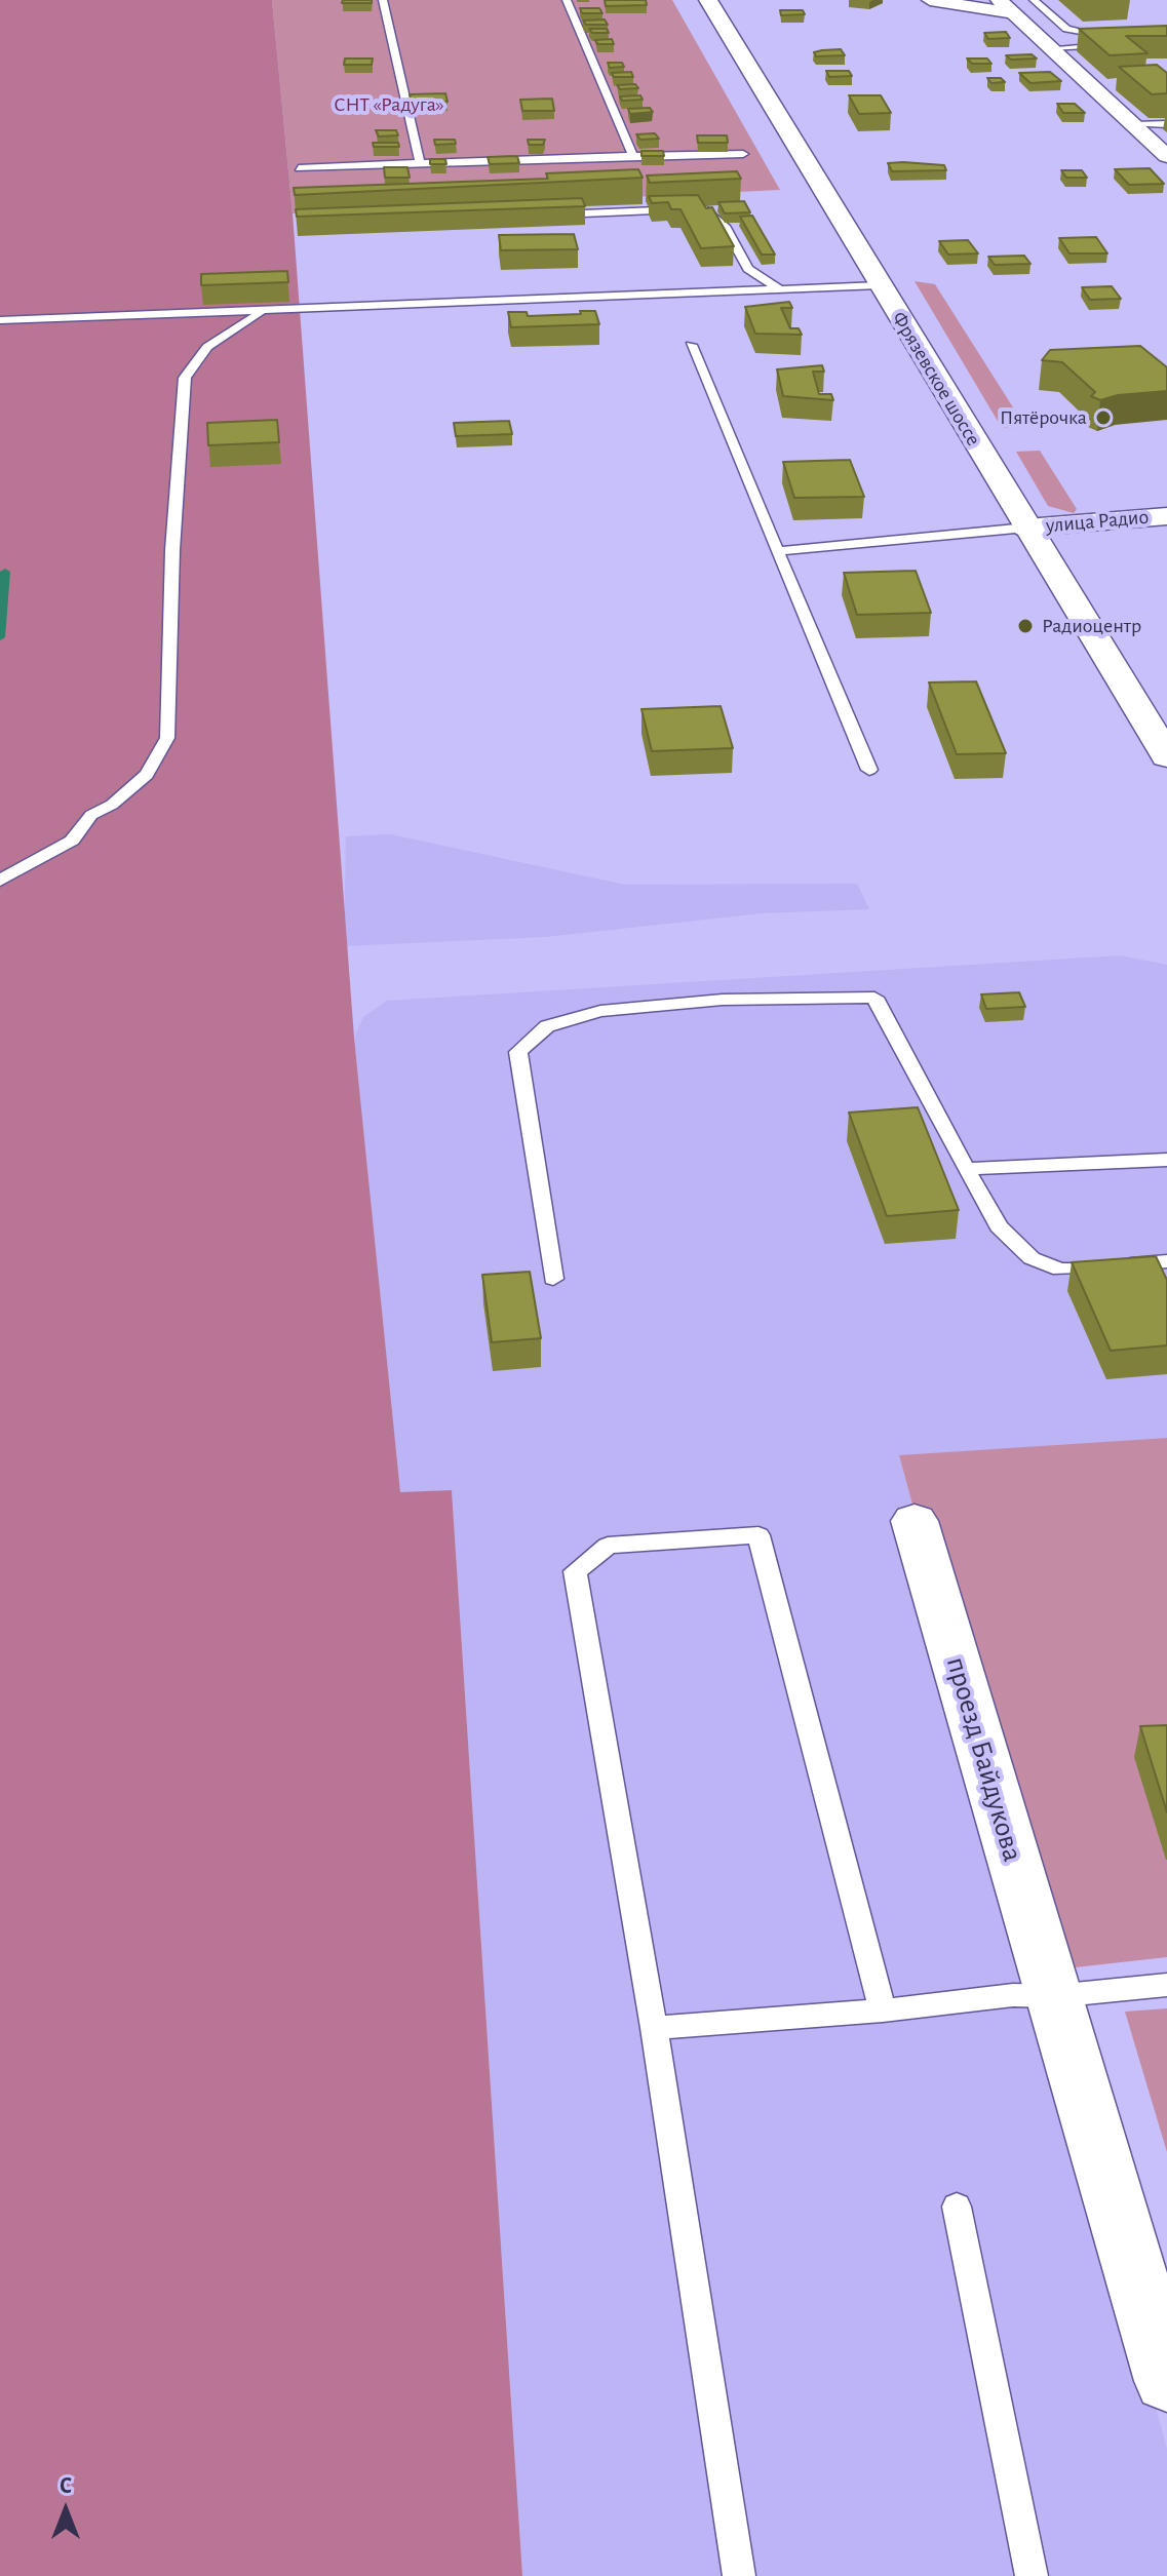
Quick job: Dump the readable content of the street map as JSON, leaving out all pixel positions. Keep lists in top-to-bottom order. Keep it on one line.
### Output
{"streets":{"main road":["Фрязевское шоссе","улица Радио"],"street":["проезд Байдукова"]},"crossings":[["Фрязевское шоссе","улица Радио"]],"parks":["СНТ «Радуга»"],"places":["Пятёрочка","Радиоцентр"],"north":"top"}
